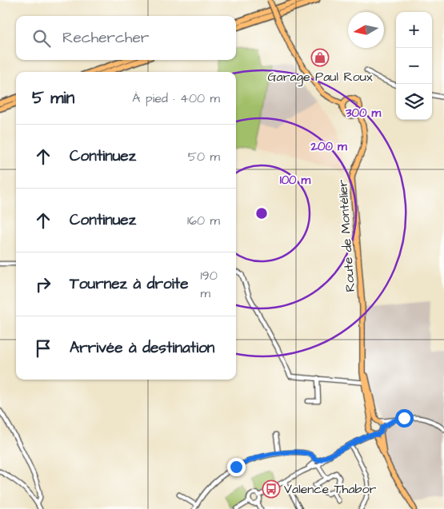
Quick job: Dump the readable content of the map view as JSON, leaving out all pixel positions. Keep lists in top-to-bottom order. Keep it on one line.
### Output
{"streets":{"main road":["Route de Montélier"]},"places":{"shop":["Garage Paul Roux"],"bus stop":["Valence Thabor"]},"north":"left","page":{"map_buttons":["+","−"],"search":"Rechercher","heading":["5 min","À pied · 400 m"],"list":[["Continuez","50 m"],["Continuez","160 m"],["Tournez à droite","190 m"],"Arrivée à destination"]},"rings":["300 m","200 m","100 m"]}
